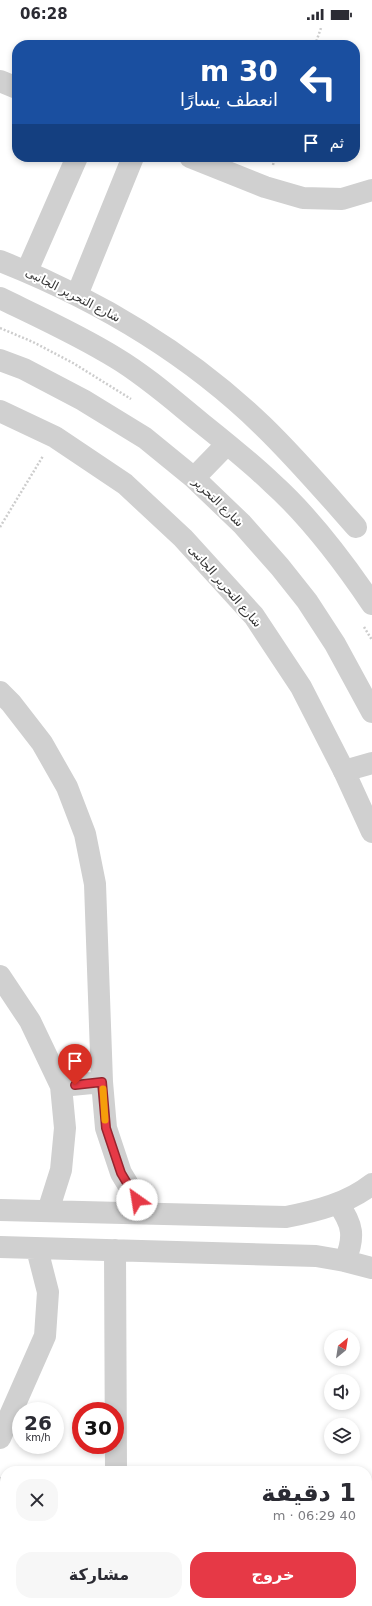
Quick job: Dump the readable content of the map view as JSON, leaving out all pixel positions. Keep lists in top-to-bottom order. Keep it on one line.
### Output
{"streets":{"street":["شارع التحرير الجانبى","شارع التحرير"]},"north":"top right","page":{"status":"06:28","turn":["30 m","انعطف يسارًا"],"then":"ثم","speed":"26 km/h","limit":"30","heading":["1 دقيقة","40 m · 06:29"],"buttons":["خروج","مشاركة"]}}
